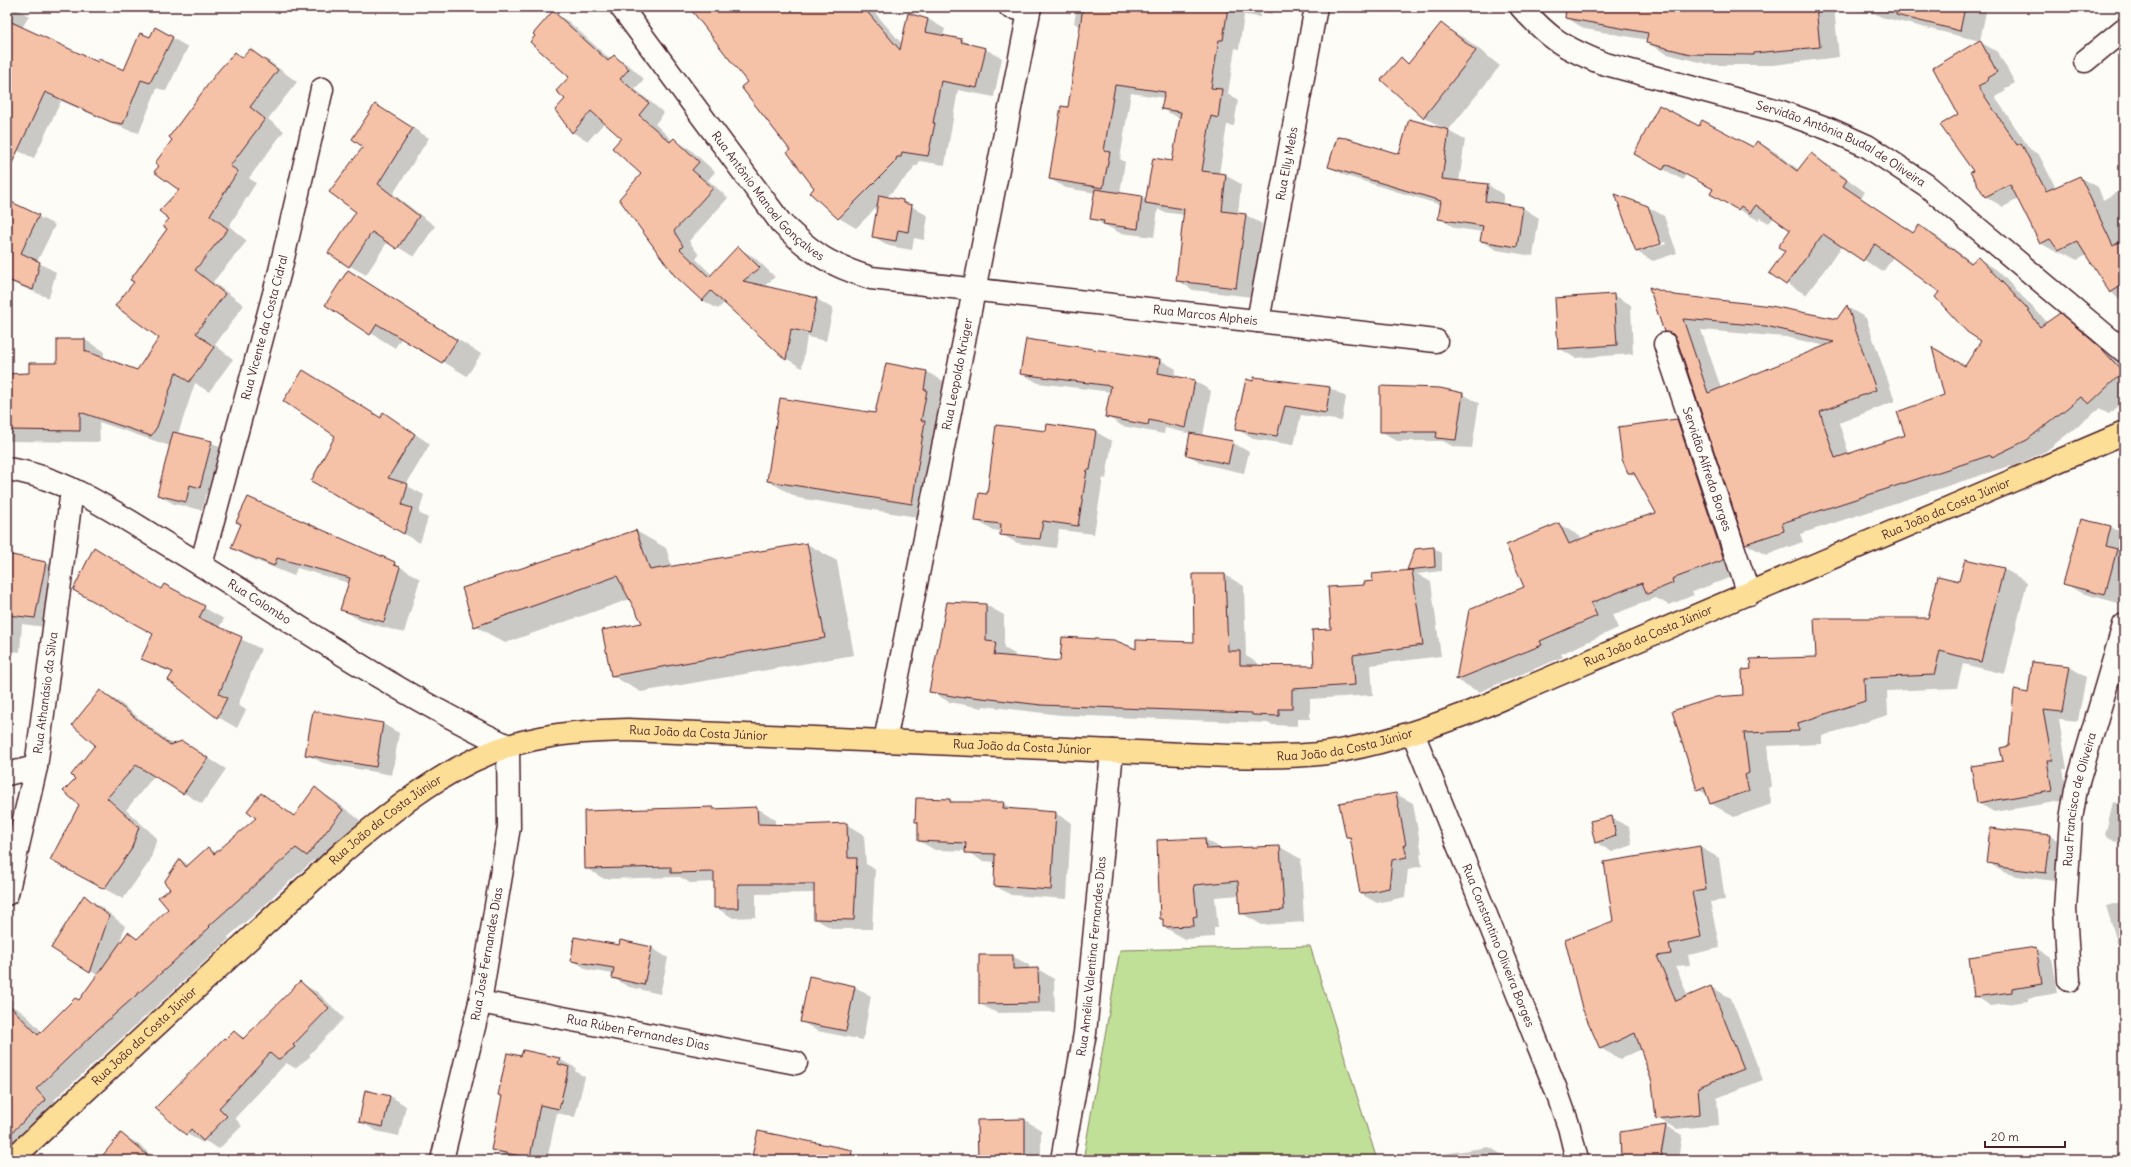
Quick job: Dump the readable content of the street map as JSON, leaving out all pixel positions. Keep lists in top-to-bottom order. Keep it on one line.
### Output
{"streets":{"main road":["Rua João da Costa Júnior"],"street":["Servidão Antônia Budal de Oliveira","Rua Elly Mebs","Rua Antônio Manoel Gonçalves","Rua Marcos Alpheis","Rua Vicente da Costa Cidral","Rua Leopoldo Krüger","Servidão Alfredo Borges","Rua Colombo","Rua Athanásio da Silva","Rua Francisco de Oliveira","Rua Constantino Oliveira Borges","Rua José Fernandes Dias","Rua Amélia Valentina Fernandes Dias","Rua Rúben Fernandes Dias"]},"crossings":[["Rua Elly Mebs","Rua Marcos Alpheis"],["Rua Antônio Manoel Gonçalves","Rua Marcos Alpheis"],["Rua Antônio Manoel Gonçalves","Rua Leopoldo Krüger"],["Rua Marcos Alpheis","Rua Leopoldo Krüger"],["Rua Vicente da Costa Cidral","Rua Colombo"],["Rua Leopoldo Krüger","Rua João da Costa Júnior"],["Servidão Alfredo Borges","Rua João da Costa Júnior"],["Rua João da Costa Júnior","Rua Colombo"],["Rua João da Costa Júnior","Rua Constantino Oliveira Borges"],["Rua João da Costa Júnior","Rua José Fernandes Dias"],["Rua João da Costa Júnior","Rua Amélia Valentina Fernandes Dias"],["Rua Colombo","Rua Athanásio da Silva"],["Rua Colombo","Rua José Fernandes Dias"],["Rua José Fernandes Dias","Rua Rúben Fernandes Dias"]],"scale_bar":"20 m"}
